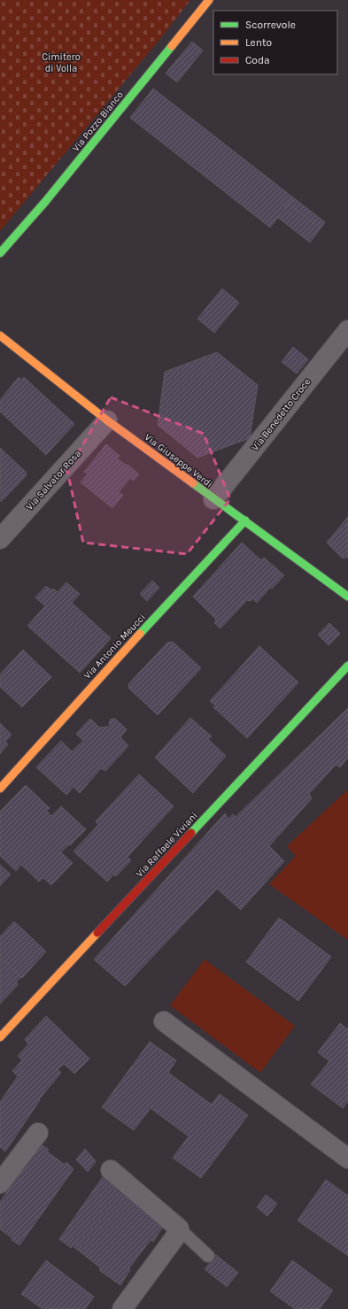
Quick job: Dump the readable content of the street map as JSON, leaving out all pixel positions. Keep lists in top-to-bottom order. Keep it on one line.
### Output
{"streets":{"street":["Via Pozzo Bianco","Via Benedetto Croce","Via Giuseppe Verdi","Via Salvator Rosa","Via Antonio Meucci","Via Raffaele Viviani"]},"crossings":[["Via Benedetto Croce","Via Giuseppe Verdi"],["Via Giuseppe Verdi","Via Salvator Rosa"],["Via Giuseppe Verdi","Via Antonio Meucci"]],"parks":["Cimitero di Volla"],"legend":["Scorrevole","Lento","Coda"]}
